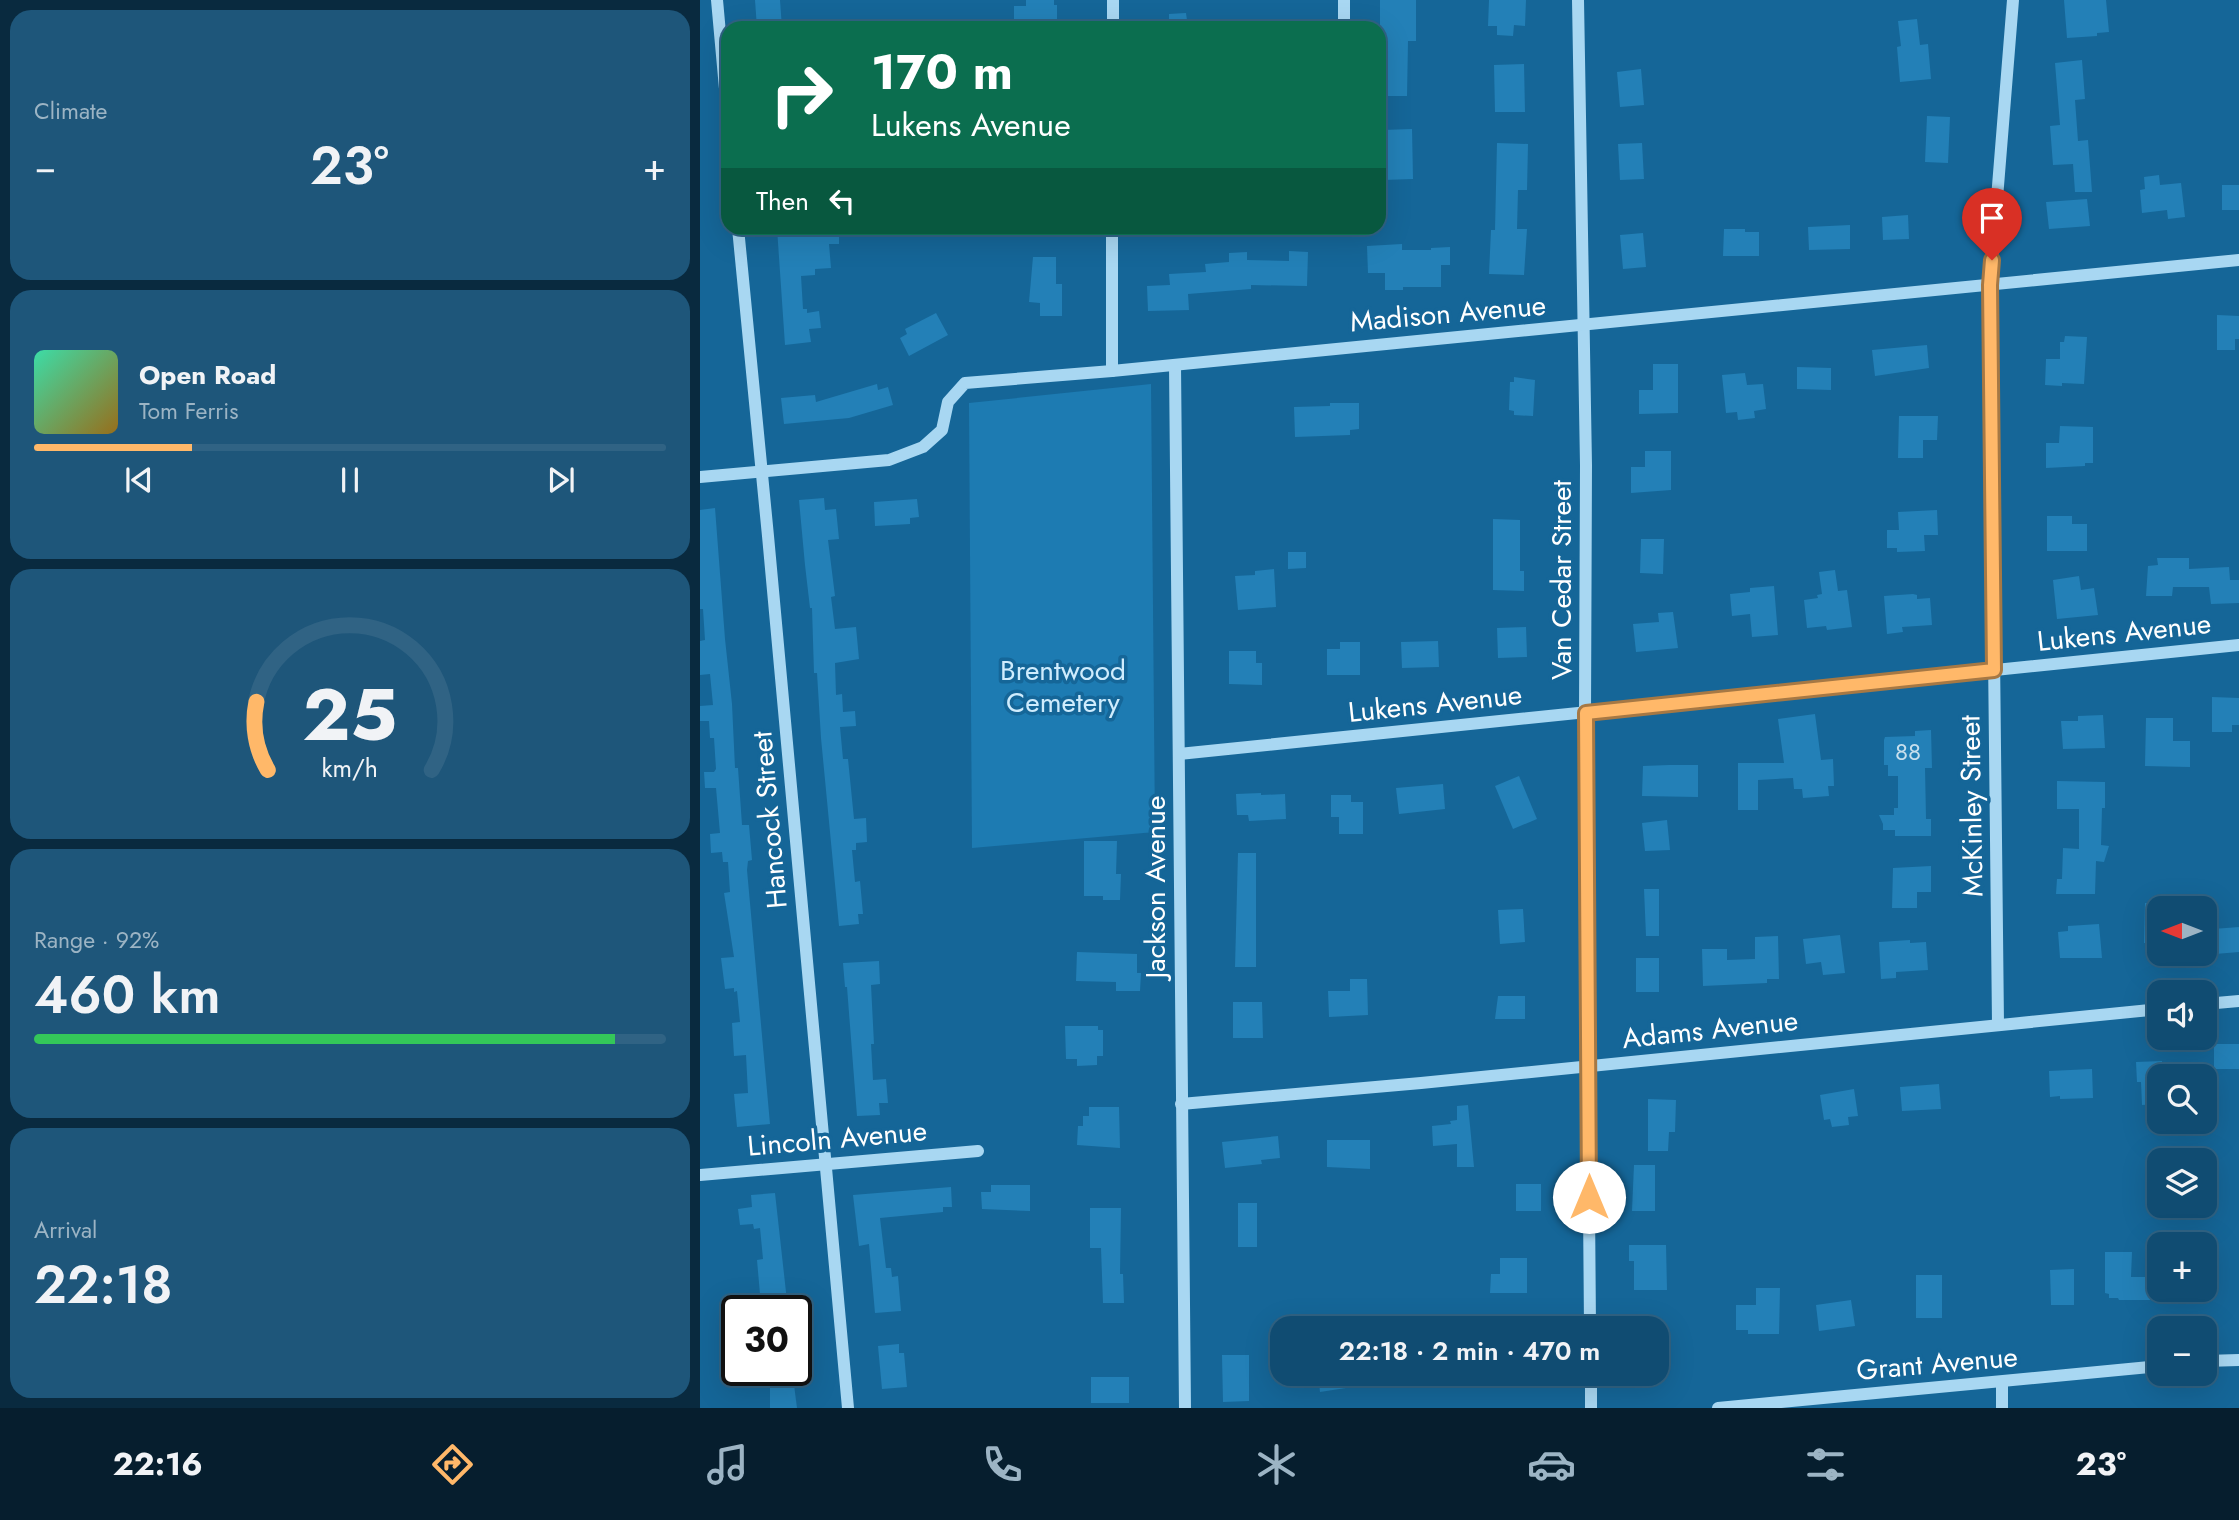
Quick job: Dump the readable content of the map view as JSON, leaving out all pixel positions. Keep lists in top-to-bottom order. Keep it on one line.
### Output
{"streets":{"street":["Madison Avenue","Van Cedar Street","Lukens Avenue","McKinley Street","Hancock Street","Jackson Avenue","Adams Avenue","Lincoln Avenue","Grant Avenue"]},"crossings":[["Madison Avenue","Van Cedar Street"],["Madison Avenue","McKinley Street"],["Madison Avenue","Hancock Street"],["Madison Avenue","Jackson Avenue"],["Van Cedar Street","Lukens Avenue"],["Van Cedar Street","Adams Avenue"],["Lukens Avenue","McKinley Street"],["Lukens Avenue","Jackson Avenue"],["McKinley Street","Adams Avenue"],["Hancock Street","Lincoln Avenue"],["Jackson Avenue","Adams Avenue"]],"parks":["Brentwood Cemetery"],"house_numbers":["88"],"north":"left","page":{"tile":["Climate",["Range · 92%","460 km"],["Arrival","22:18"]],"turn":["170 m","Lukens Avenue"],"heat":["−","23°","+"],"then":"Then","song":["Open Road","Tom Ferris"],"map_buttons":["+","−"],"limit":"30","trip":"22:18 · 2 min · 470 m","tabs":["22:16","23°"],"gauge":["25","km/h"]}}
